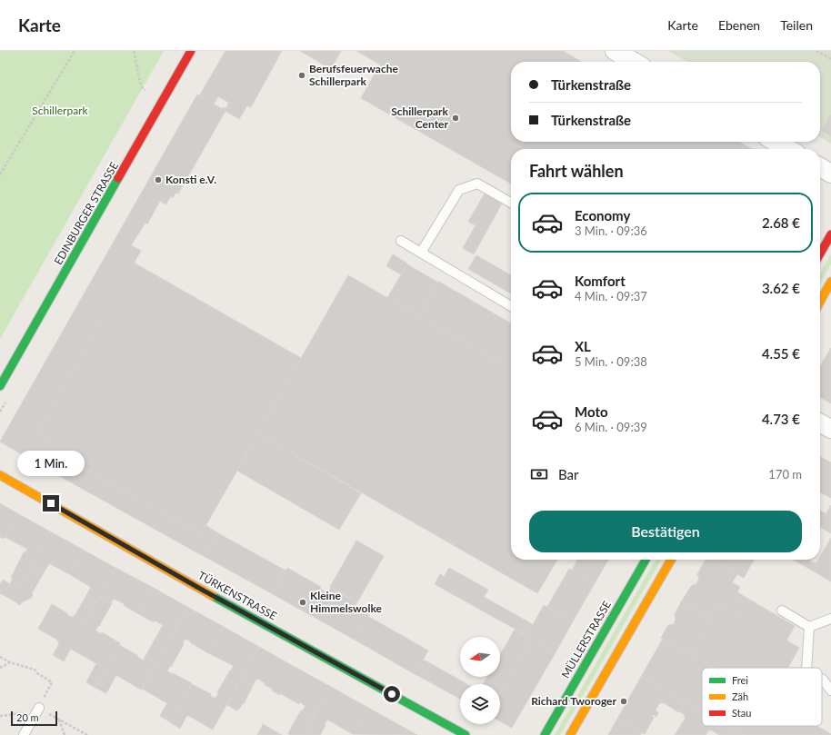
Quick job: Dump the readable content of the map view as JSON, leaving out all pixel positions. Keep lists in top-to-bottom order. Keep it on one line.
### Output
{"streets":{"street":["EDINBURGER STRASSE","TÜRKENSTRASSE","MÜLLERSTRASSE"]},"parks":["Schillerpark"],"places":["Berufsfeuerwache Schillerpark","Schillerpark Center","Konsti e.V.","Kleine Himmelswolke","Richard Tworoger"],"legend":["Frei","Zäh","Stau"],"scale_bar":"20 m","north":"left","page":{"header":"Karte","nav":["Karte","Ebenen","Teilen"],"banner":["Türkenstraße","Türkenstraße"],"heading":"Fahrt wählen","list":[{"name":"Economy","note":"3 Min. · 09:36","value":"2.68 €"},{"name":"Komfort","note":"4 Min. · 09:37","value":"3.62 €"},{"name":"XL","note":"5 Min. · 09:38","value":"4.55 €"},{"name":"Moto","note":"6 Min. · 09:39","value":"4.73 €"}],"bubble":"1 Min.","pay":["Bar","170 m"],"buttons":"Bestätigen","scale":"20 m"}}
